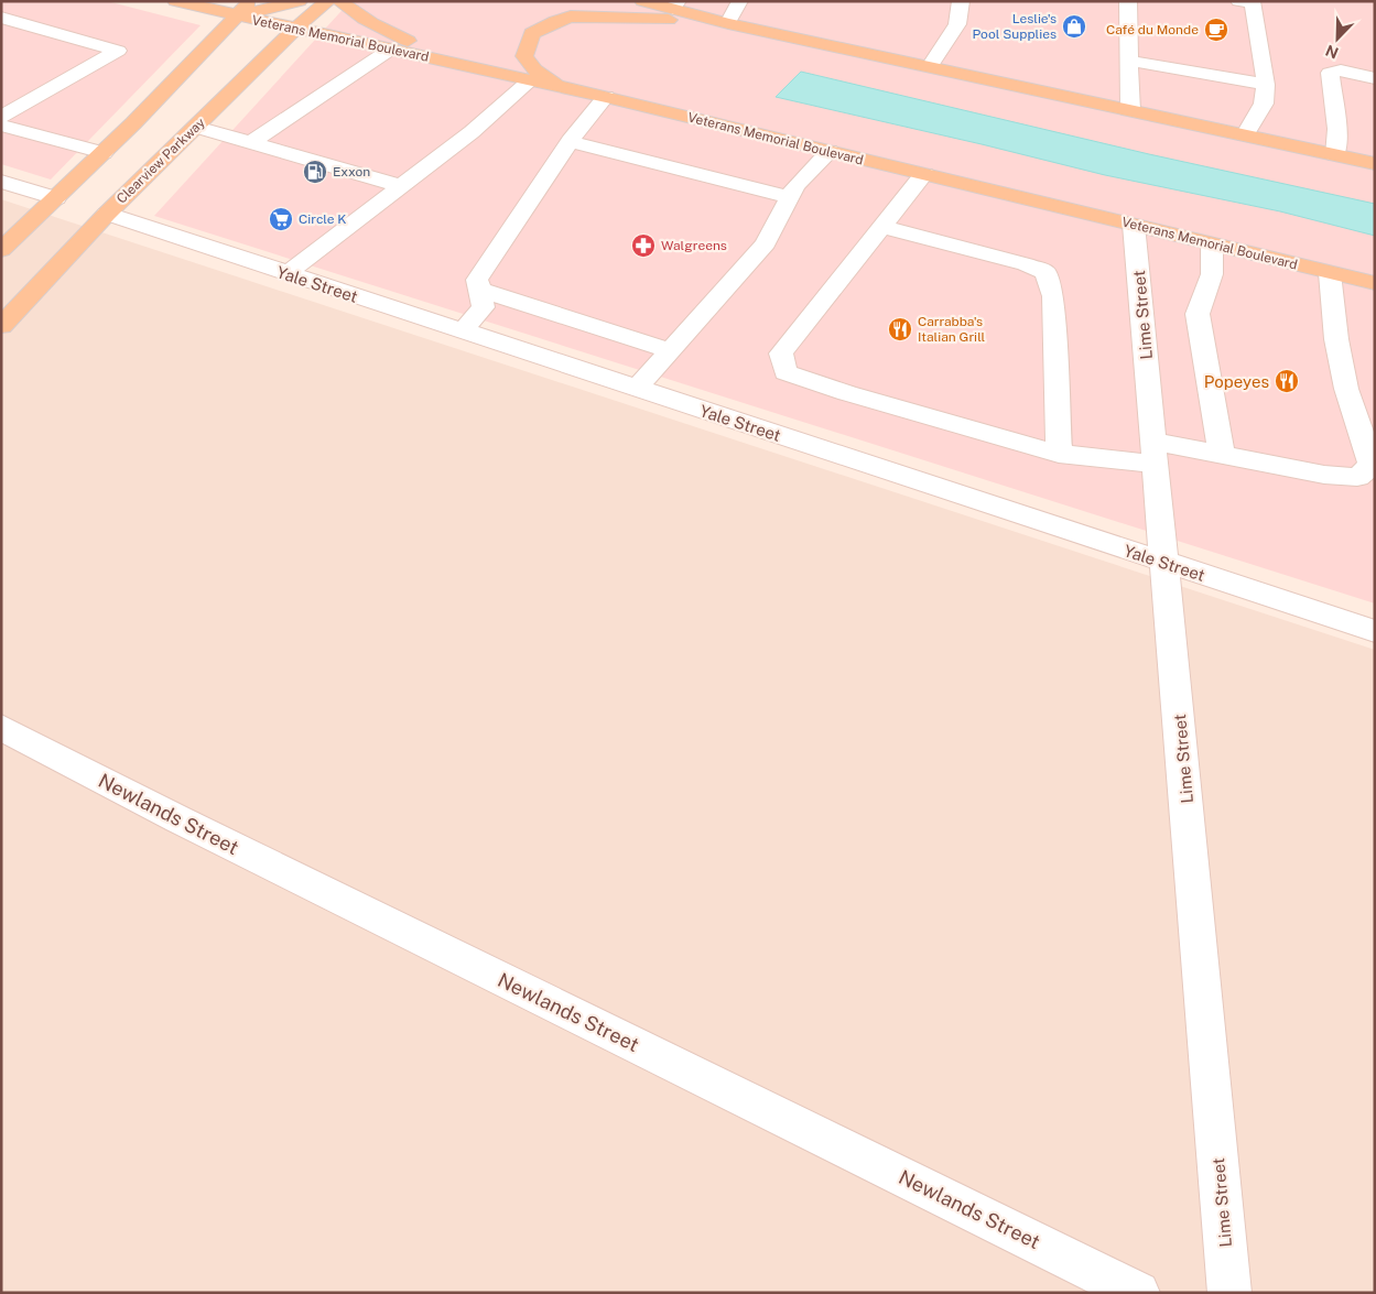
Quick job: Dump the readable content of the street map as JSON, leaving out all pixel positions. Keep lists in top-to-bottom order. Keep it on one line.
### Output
{"streets":{"main road":["Veterans Memorial Boulevard","Clearview Parkway"],"street":["Yale Street","Lime Street","Newlands Street"]},"crossings":[["Veterans Memorial Boulevard","Clearview Parkway"],["Veterans Memorial Boulevard","Lime Street"],["Clearview Parkway","Yale Street"],["Yale Street","Lime Street"]],"places":{"shop":["Leslie's Pool Supplies"],"cafe":["Café du Monde"],"fuel station":["Exxon"],"supermarket":["Circle K"],"pharmacy":["Walgreens"],"restaurant":["Carrabba's Italian Grill","Popeyes"]},"north":"bottom left"}
